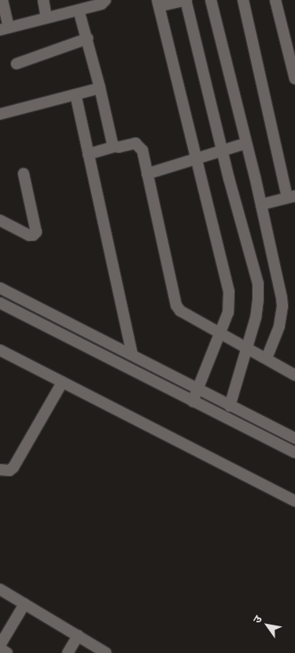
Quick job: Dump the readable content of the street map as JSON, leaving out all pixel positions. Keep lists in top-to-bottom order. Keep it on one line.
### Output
{"north":"top left"}
